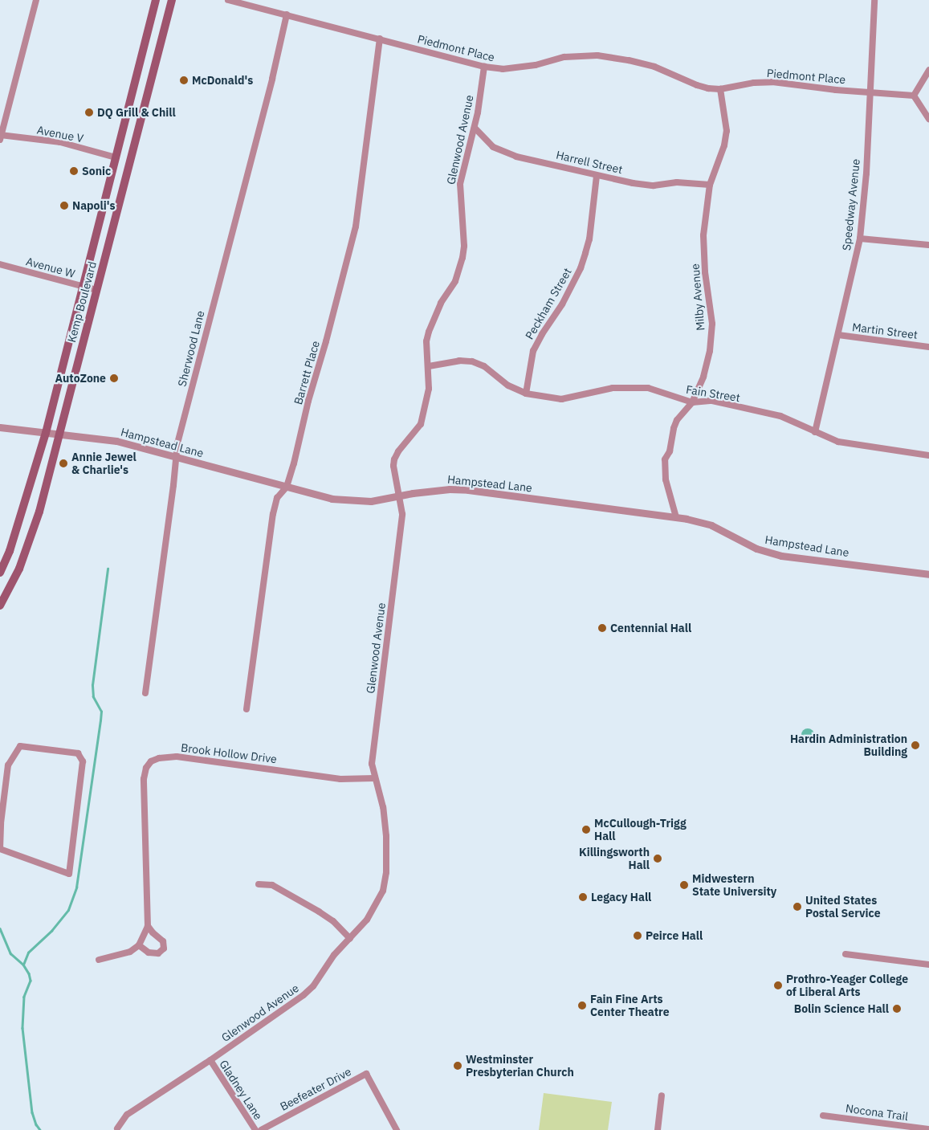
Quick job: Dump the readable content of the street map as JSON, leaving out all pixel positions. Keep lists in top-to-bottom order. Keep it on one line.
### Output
{"streets":{"main road":["Kemp Boulevard"],"street":["Piedmont Place","Avenue V","Glenwood Avenue","Harrell Street","Speedway Avenue","Avenue W","Milby Avenue","Peckham Street","Martin Street","Sherwood Lane","Barrett Place","Fain Street","Hampstead Lane","Brook Hollow Drive","Beefeater Drive","Gladney Lane","Nocona Trail"]},"crossings":[["Piedmont Place","Glenwood Avenue"],["Piedmont Place","Speedway Avenue"],["Piedmont Place","Milby Avenue"],["Piedmont Place","Sherwood Lane"],["Piedmont Place","Barrett Place"],["Avenue V","Kemp Boulevard"],["Glenwood Avenue","Harrell Street"],["Glenwood Avenue","Fain Street"],["Glenwood Avenue","Hampstead Lane"],["Glenwood Avenue","Brook Hollow Drive"],["Glenwood Avenue","Gladney Lane"],["Harrell Street","Milby Avenue"],["Harrell Street","Peckham Street"],["Speedway Avenue","Martin Street"],["Speedway Avenue","Fain Street"],["Avenue W","Kemp Boulevard"],["Milby Avenue","Fain Street"],["Milby Avenue","Hampstead Lane"],["Kemp Boulevard","Hampstead Lane"],["Peckham Street","Fain Street"],["Sherwood Lane","Hampstead Lane"],["Barrett Place","Hampstead Lane"]],"places":["McDonald's","DQ Grill & Chill","Sonic","Napoli's","AutoZone","Annie Jewel & Charlie's","Centennial Hall","Hardin Administration Building","McCullough-Trigg Hall","Killingsworth Hall","Midwestern State University","Legacy Hall","United States Postal Service","Peirce Hall","Prothro-Yeager College of Liberal Arts","Fain Fine Arts Center Theatre","Bolin Science Hall","Westminster Presbyterian Church"]}
